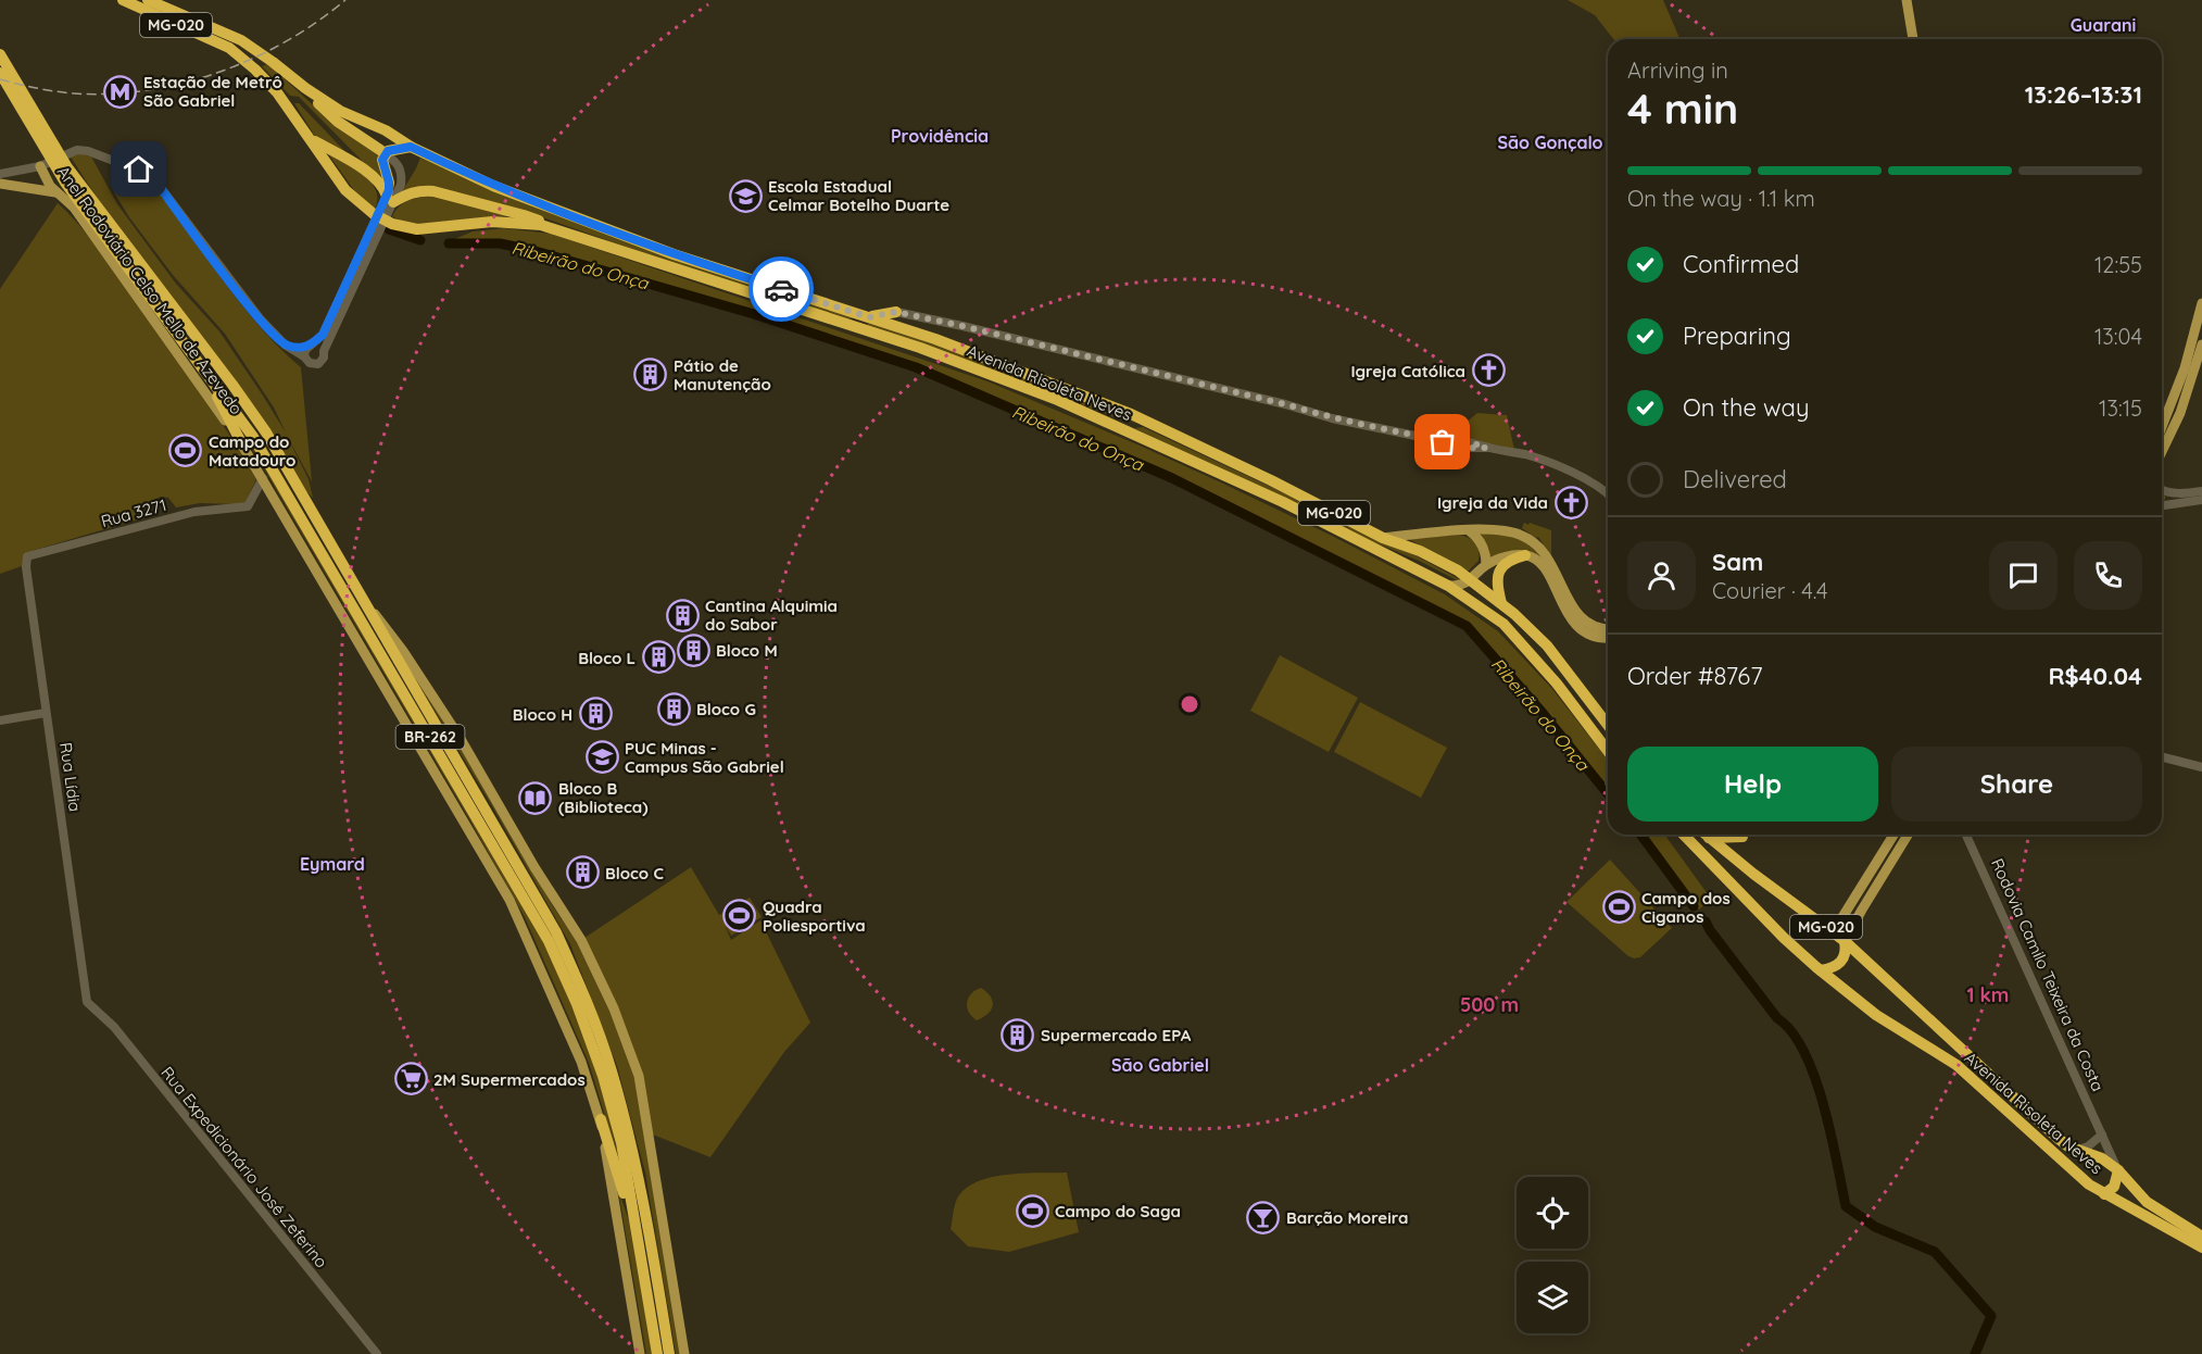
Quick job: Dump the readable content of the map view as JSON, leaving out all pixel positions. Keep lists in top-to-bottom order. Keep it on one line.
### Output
{"streets":{"highway":["MG-020","Anel Rodoviário Celso Mello de Azevedo","Avenida Risoleta Neves","BR-262","Rodovia Camilo Teixeira da Costa"],"street":["Rua 3271","Rua Lídia","Rua Expedicionário José Zeferino"]},"crossings":[["MG-020","Avenida Risoleta Neves"],["Anel Rodoviário Celso Mello de Azevedo","Rua 3271"],["Avenida Risoleta Neves","Rodovia Camilo Teixeira da Costa"],["Rua 3271","Rua Lídia"],["Rua Lídia","Rua Expedicionário José Zeferino"]],"districts":["Guarani","Providência","São Gonçalo","Eymard","São Gabriel"],"water":["Ribeirão do Onça"],"places":{"metro station":["Estação de Metrô São Gabriel"],"school or university":["Escola Estadual Celmar Botelho Duarte","PUC Minas - Campus São Gabriel"],"church":["Igreja Católica","Igreja da Vida"],"building":["Pátio de Manutenção","Cantina Alquimia do Sabor","Bloco M","Bloco L","Bloco G","Bloco H","Bloco C","Supermercado EPA"],"sports":["Campo do Matadouro","Campo dos Ciganos","Quadra Poliesportiva","Campo do Saga"],"library":["Bloco B (Biblioteca)"],"supermarket":["2M Supermercados"],"bar":["Barção Moreira"]},"page":{"heading":["4 min","Arriving in","13:26–13:31"],"panel":["Sam","Courier · 4.4","Order #8767","R$40.04"],"bar":"On the way · 1.1 km","list":[["Confirmed","12:55"],["Preparing","13:04"],["On the way","13:15"],"Delivered"],"buttons":["Help","Share"]},"rings":["1 km","500 m"]}
